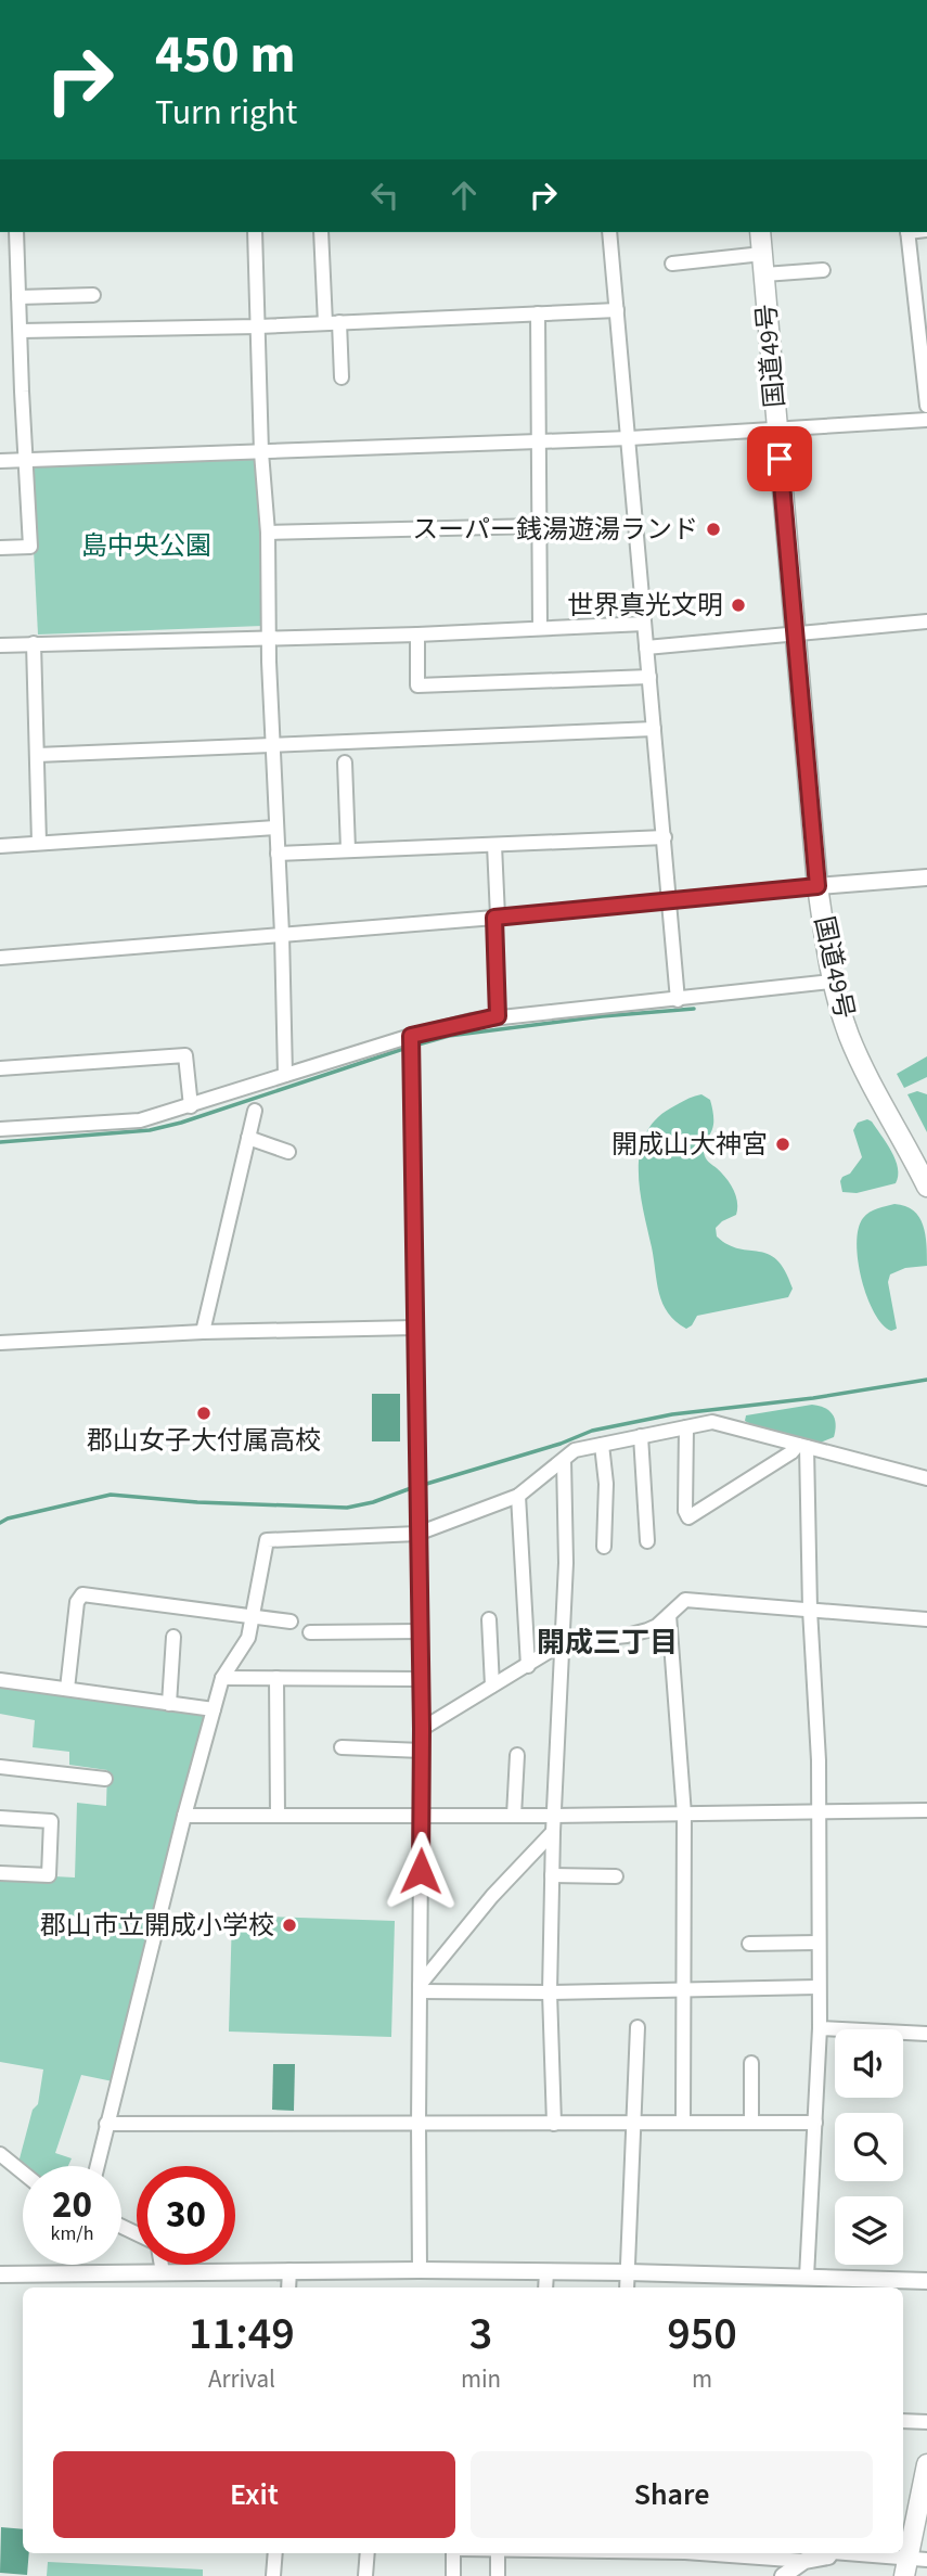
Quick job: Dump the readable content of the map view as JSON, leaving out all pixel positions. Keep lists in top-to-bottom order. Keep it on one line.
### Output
{"streets":{"highway":["国道49号"]},"districts":["開成三丁目"],"parks":["島中央公園"],"places":["スーパー銭湯遊湯ランド","世界真光文明","開成山大神宮","郡山女子大付属高校","郡山市立開成小学校"],"page":{"turn":["450 m","Turn right"],"speed":"20 km/h","limit":"30","eta":["11:49","Arrival","3","min","950","m"],"buttons":["Exit","Share"]}}
